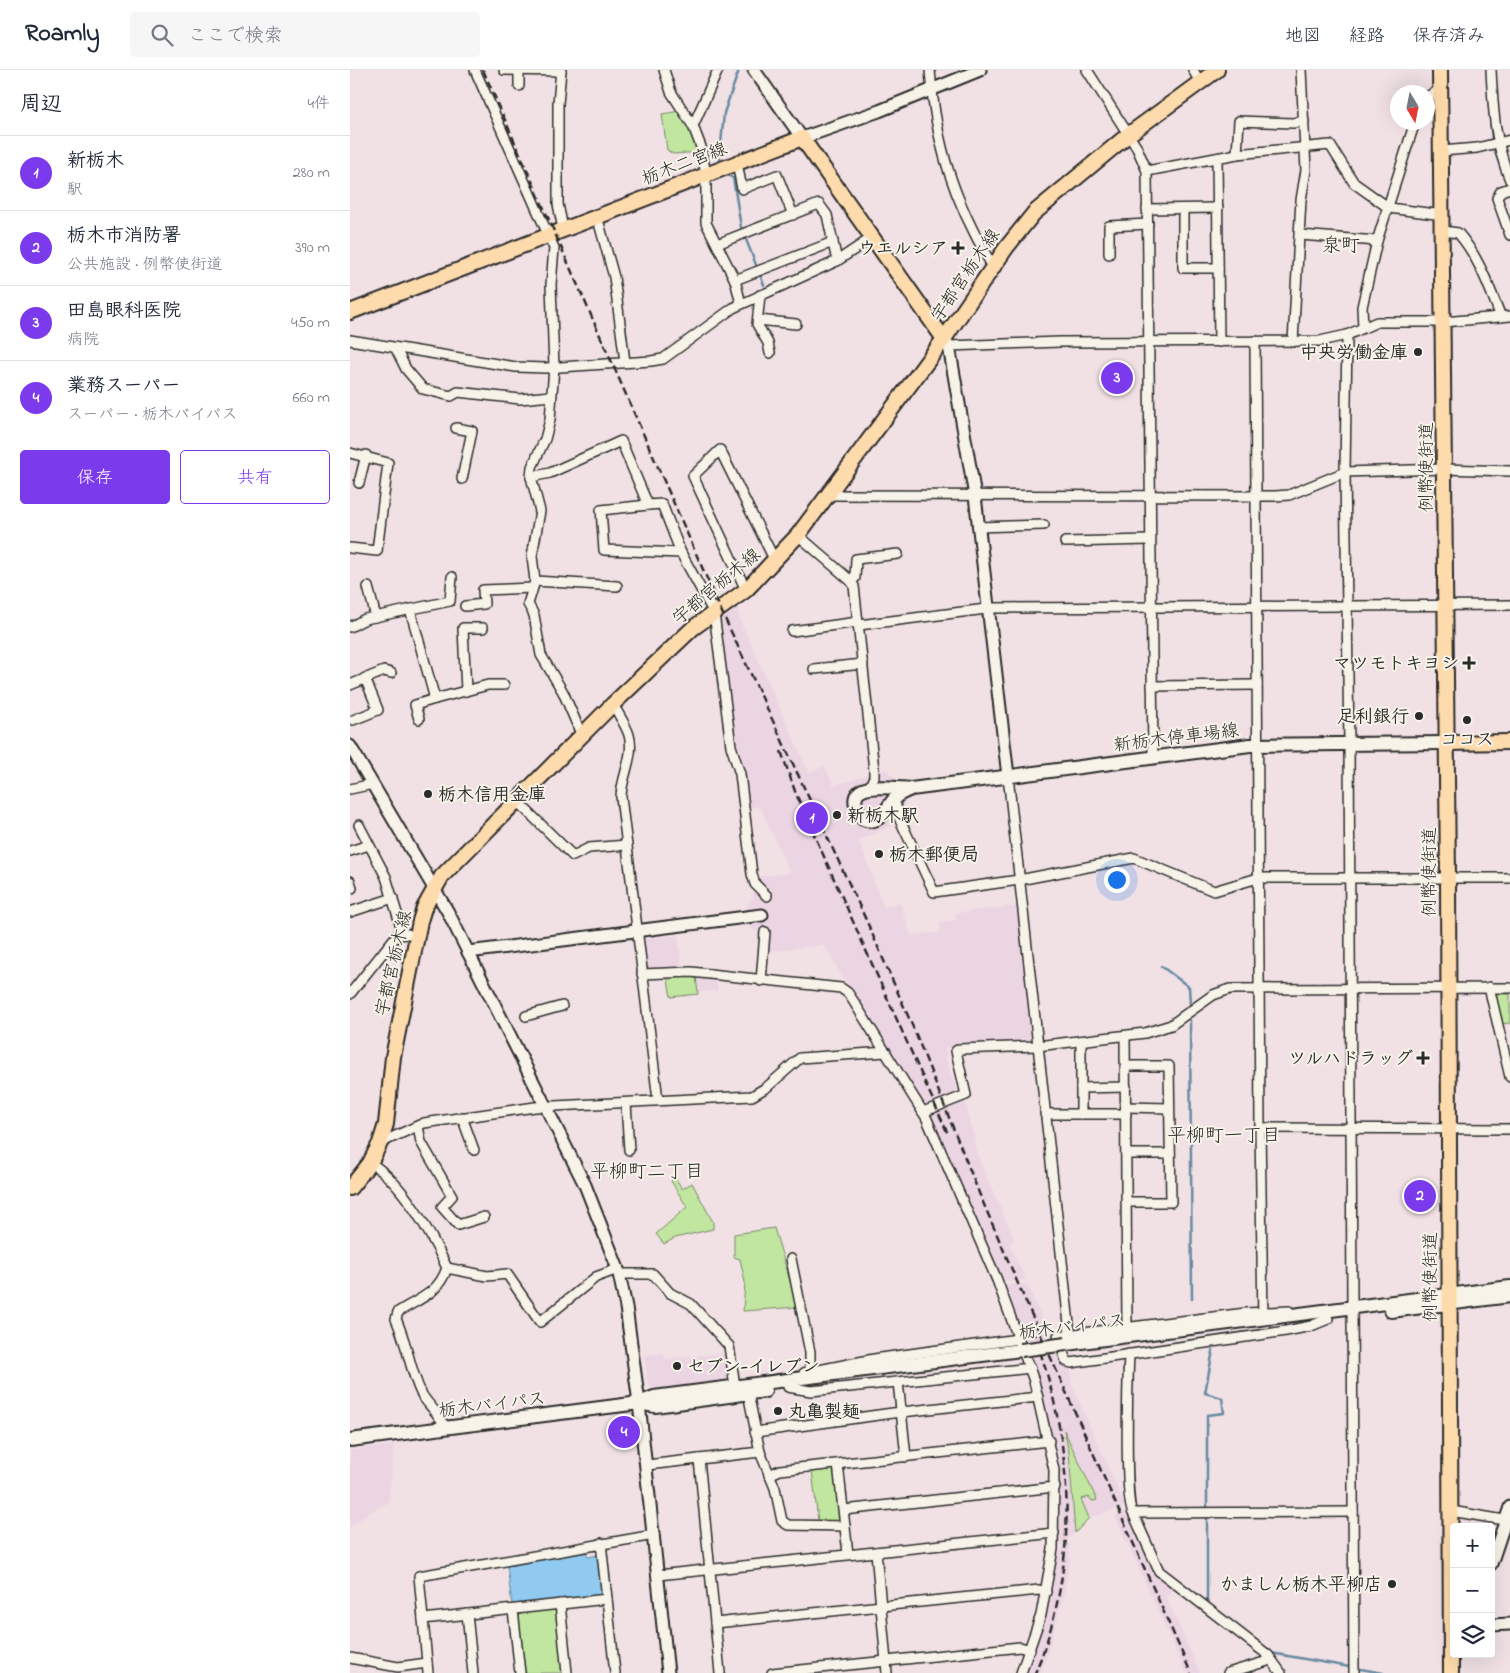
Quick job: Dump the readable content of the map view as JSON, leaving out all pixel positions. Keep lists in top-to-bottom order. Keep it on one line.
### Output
{"streets":{"main road":["栃木二宮線","宇都宮栃木線","例幣使街道","新栃木停車場線","栃木バイパス"]},"crossings":[["例幣使街道","新栃木停車場線"],["例幣使街道","栃木バイパス"]],"districts":["泉町","平柳町一丁目","平柳町二丁目"],"places":{"health":["ウエルシア","マツモトキヨシ","ツルハドラッグ"],"other":["中央労働金庫","足利銀行","ココス","栃木信用金庫","新栃木駅","栃木郵便局","セブン-イレブン","丸亀製麺","かましん栃木平柳店"]},"north":"bottom","page":{"header":"Roamly","search":"ここで検索","nav":["地図","経路","保存済み"],"heading":["周辺","4件"],"list":[{"mark":"1","name":"新栃木","note":"駅","value":"280 m"},{"mark":"2","name":"栃木市消防署","note":"公共施設 · 例幣使街道","value":"390 m"},{"mark":"3","name":"田島眼科医院","note":"病院","value":"450 m"},{"mark":"4","name":"業務スーパー","note":"スーパー · 栃木バイパス","value":"660 m"}],"pins":["3","1","2","4"],"buttons":["保存","共有"],"map_buttons":["+","−"]}}
